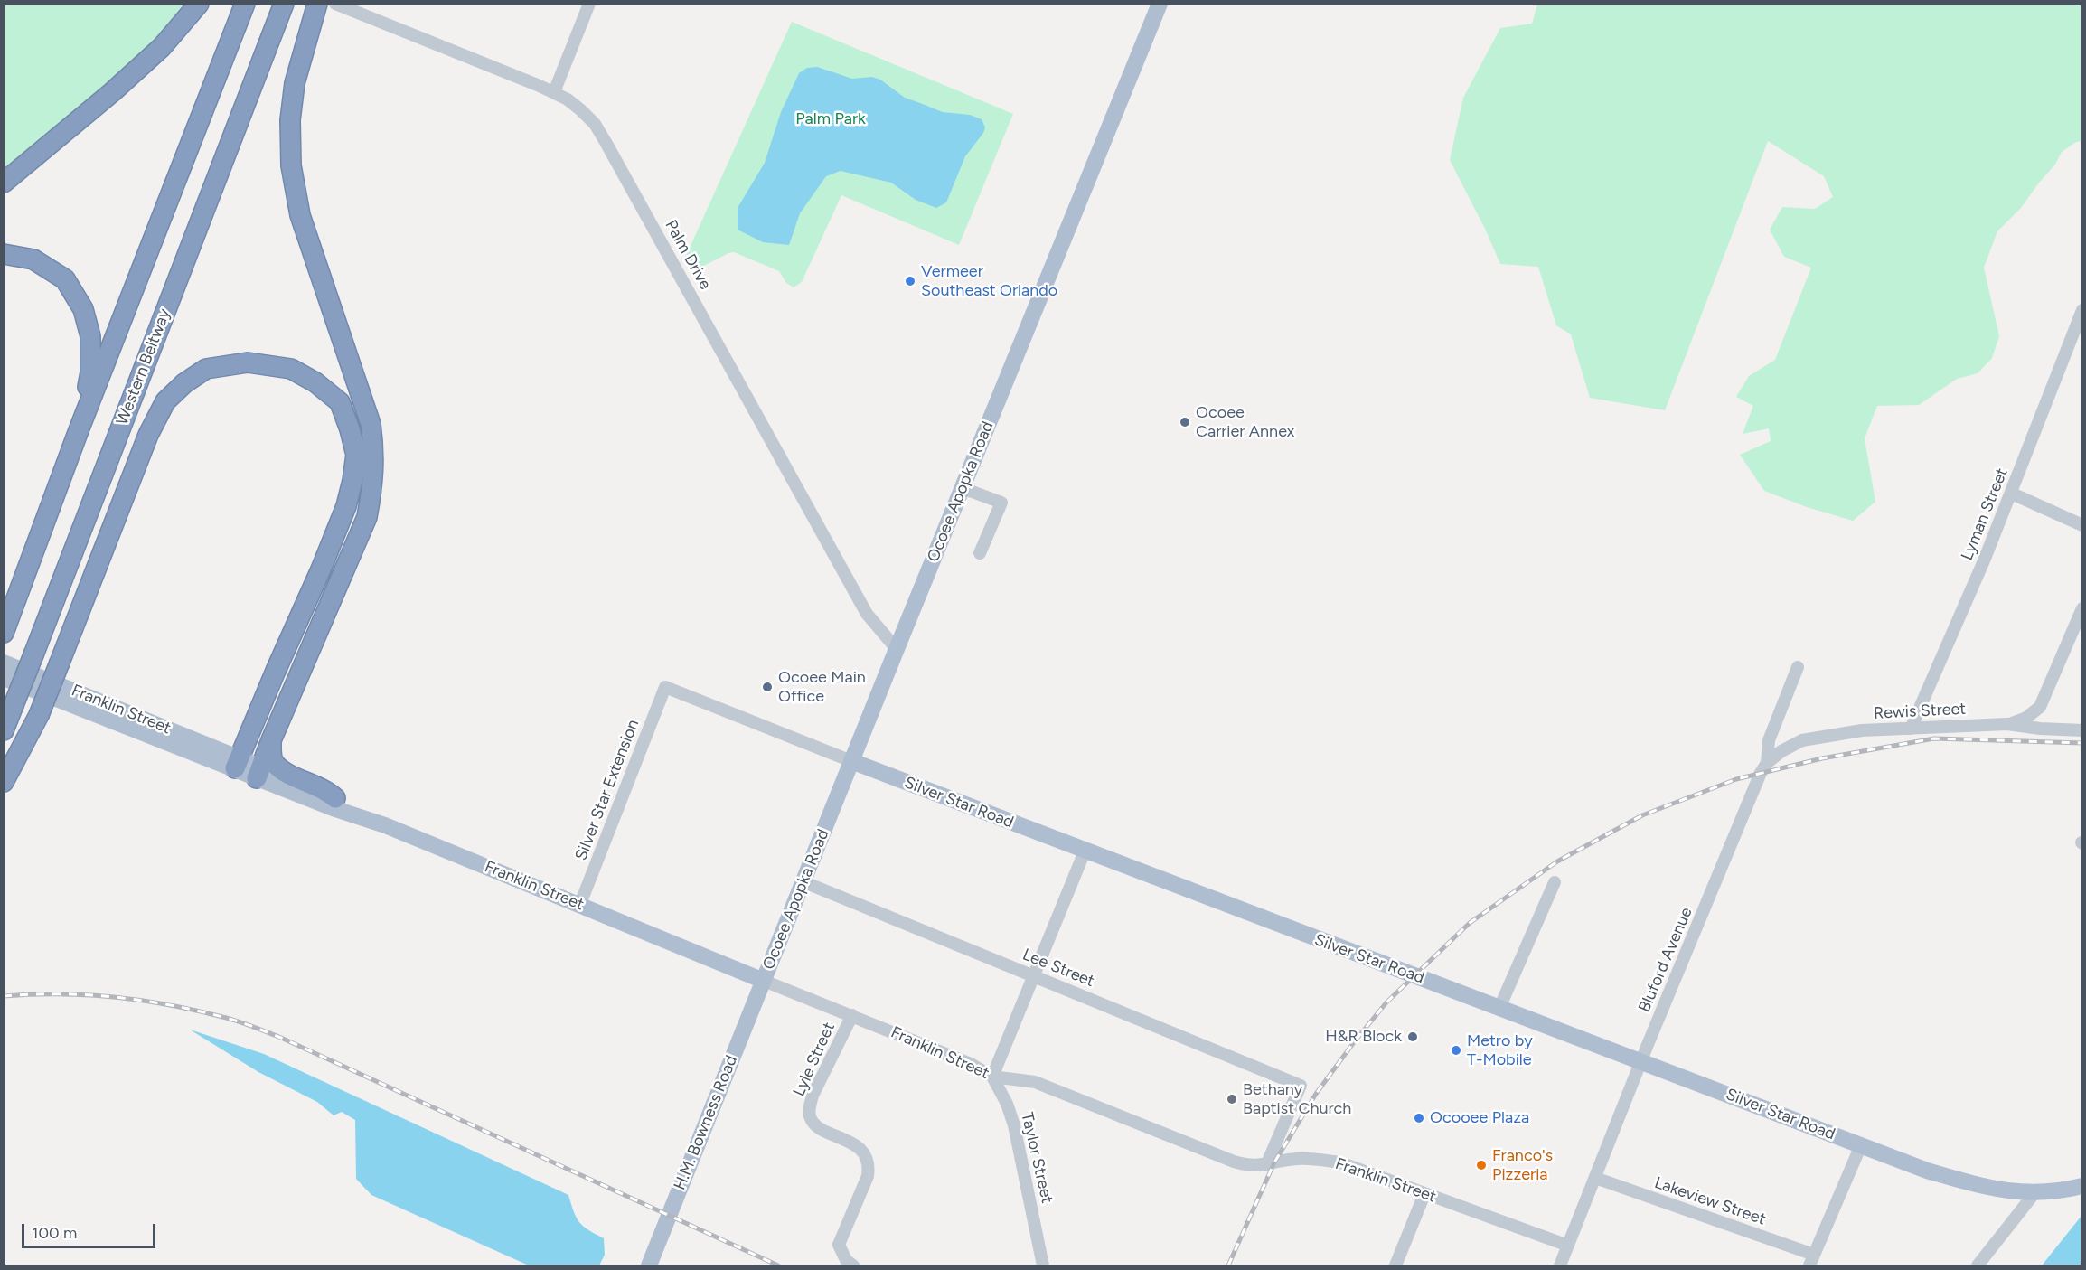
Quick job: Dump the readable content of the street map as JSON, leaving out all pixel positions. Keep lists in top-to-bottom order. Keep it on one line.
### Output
{"streets":{"highway":["Western Beltway"],"main road":["Ocoee Apopka Road","Franklin Street","Silver Star Road","H.M. Bowness Road"],"street":["Palm Drive","Lyman Street","Rewis Street","Silver Star Extension","Bluford Avenue","Lee Street","Lyle Street","Taylor Street","Lakeview Street"]},"crossings":[["Palm Drive","Ocoee Apopka Road"],["Ocoee Apopka Road","Franklin Street"],["Ocoee Apopka Road","Silver Star Road"],["Ocoee Apopka Road","Lee Street"],["Ocoee Apopka Road","H.M. Bowness Road"],["Lyman Street","Rewis Street"],["Franklin Street","Silver Star Extension"],["Franklin Street","Bluford Avenue"],["Franklin Street","Lee Street"],["Franklin Street","Lyle Street"],["Franklin Street","H.M. Bowness Road"],["Franklin Street","Taylor Street"],["Rewis Street","Bluford Avenue"],["Silver Star Extension","Silver Star Road"],["Silver Star Road","Bluford Avenue"],["Bluford Avenue","Lakeview Street"]],"parks":["Palm Park"],"places":["Vermeer Southeast Orlando","Ocoee Carrier Annex","Ocoee Main Office","H&R Block","Metro by T-Mobile","Bethany Baptist Church","Ocooee Plaza","Franco's Pizzeria"],"scale_bar":"100 m"}
